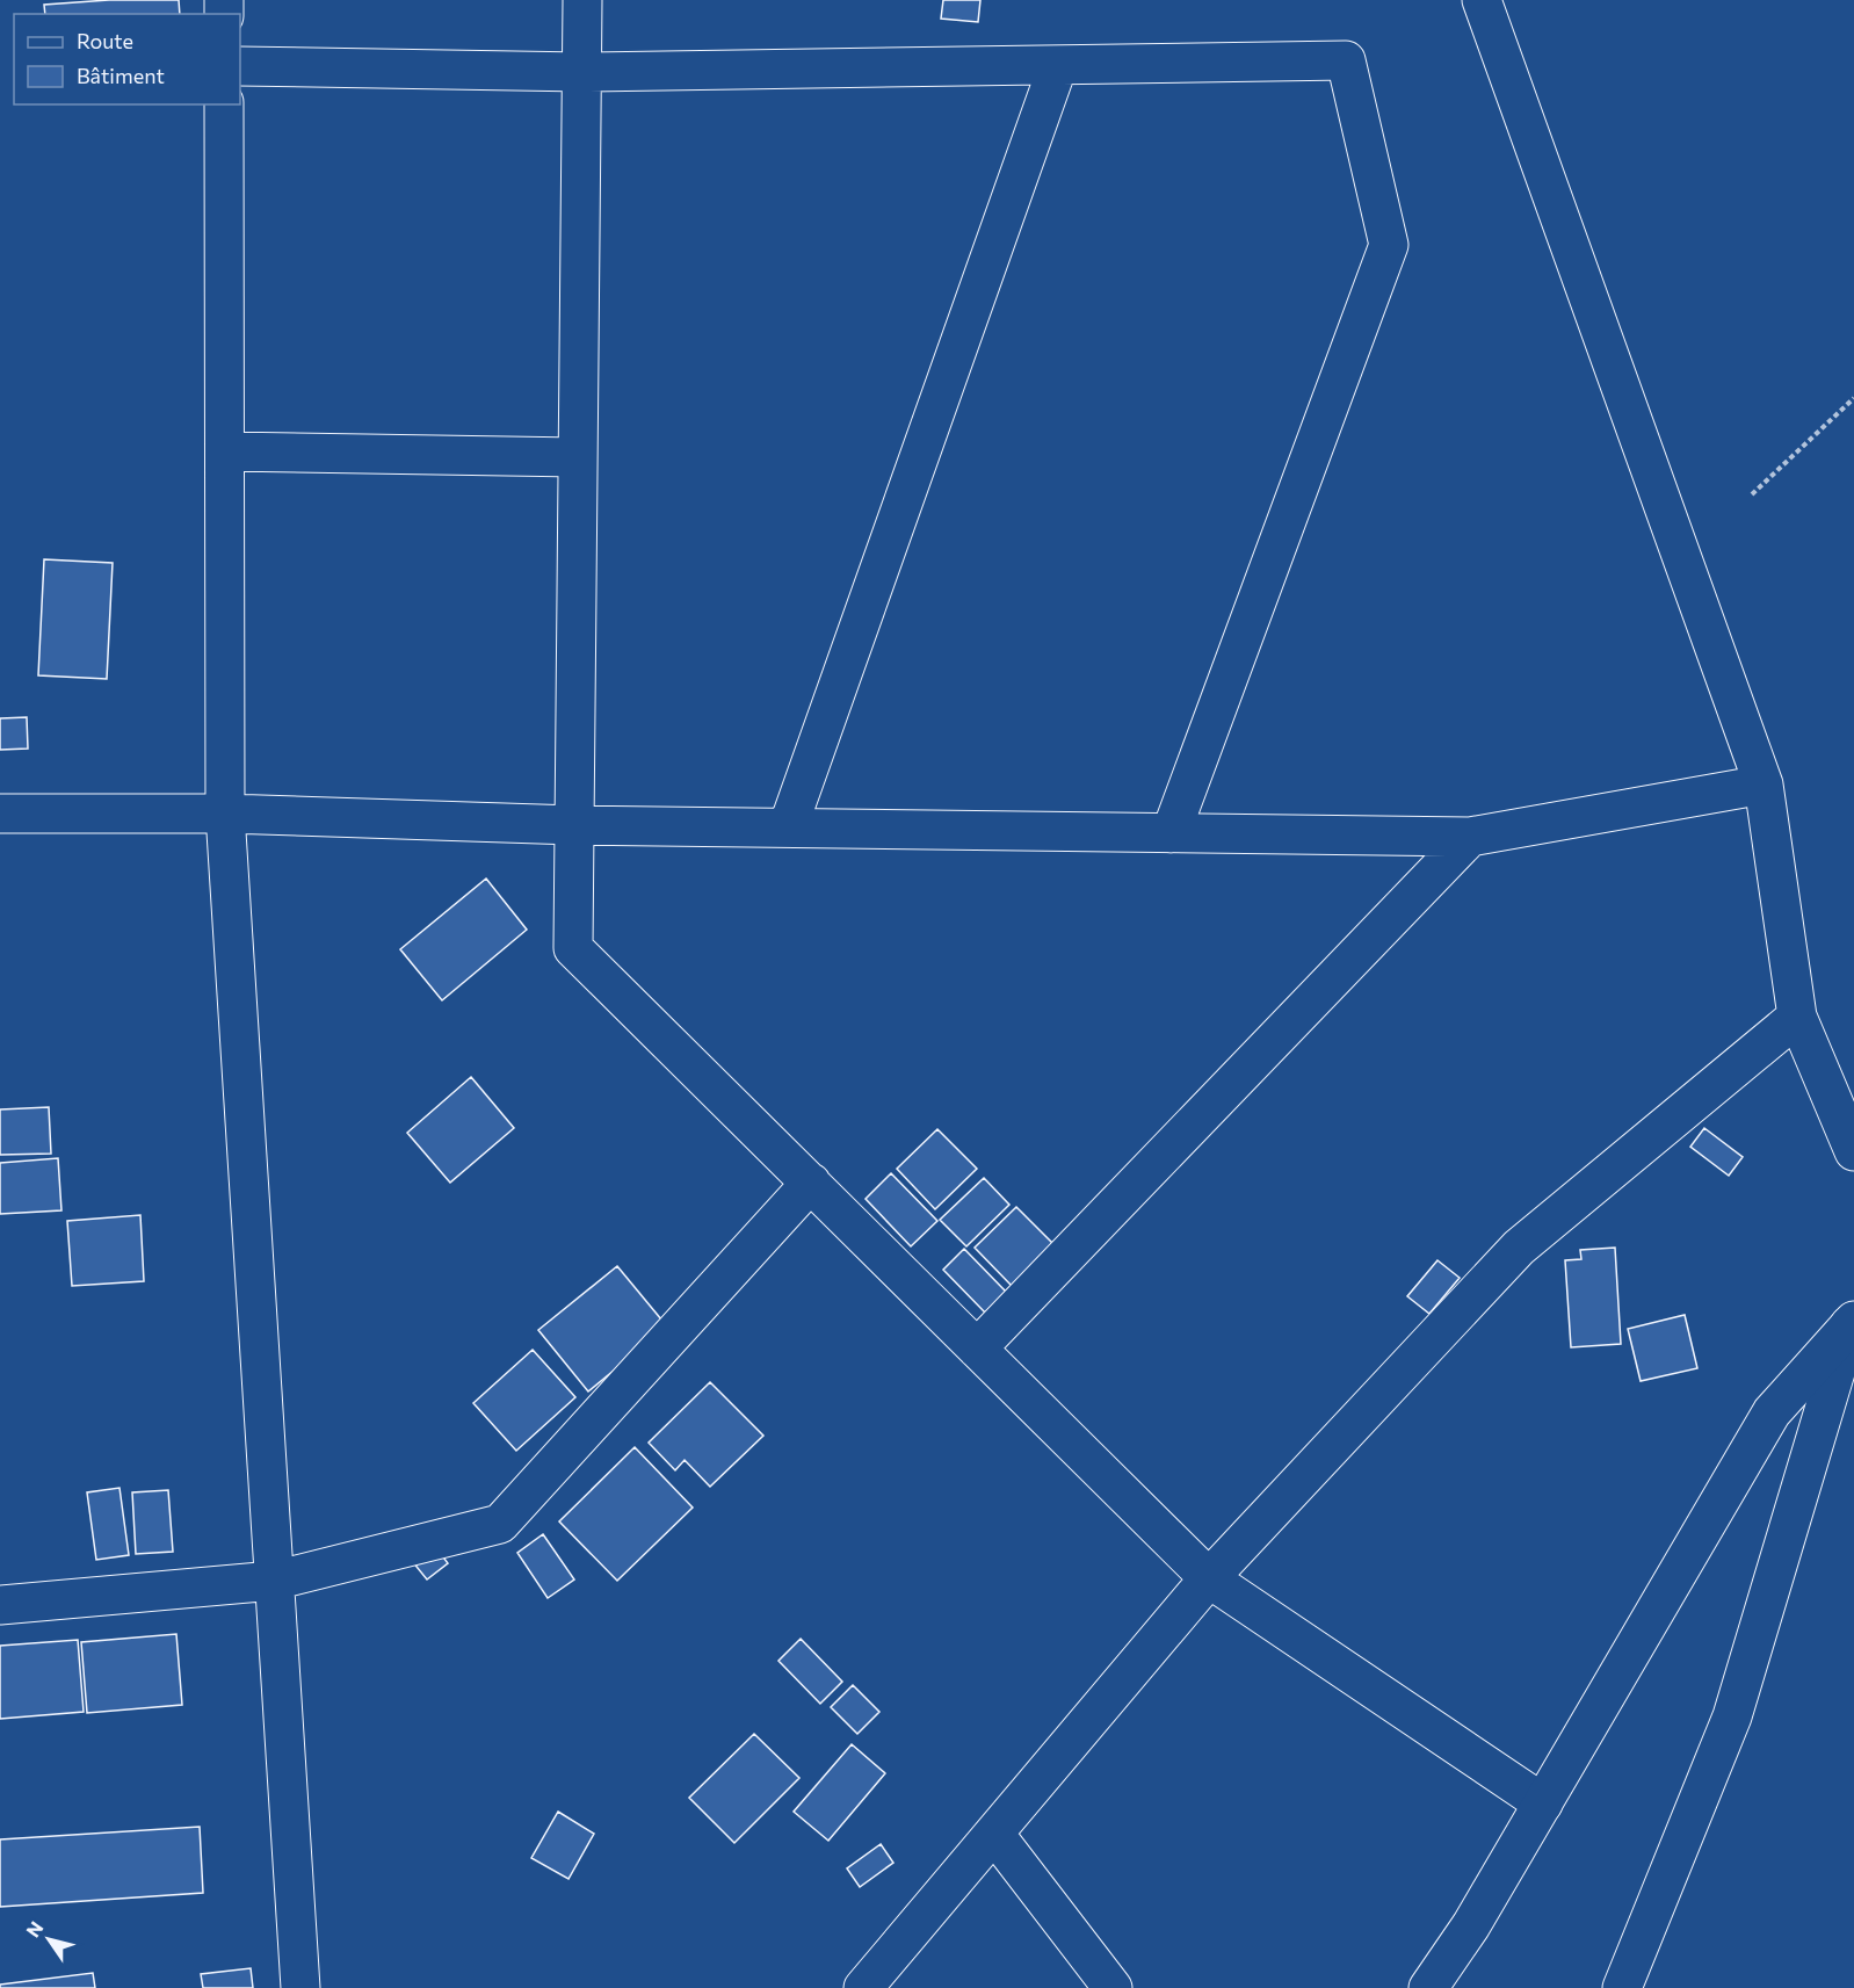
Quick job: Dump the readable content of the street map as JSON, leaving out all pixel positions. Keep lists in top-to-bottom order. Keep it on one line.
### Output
{"legend":["Route","Bâtiment"],"north":"top left"}
